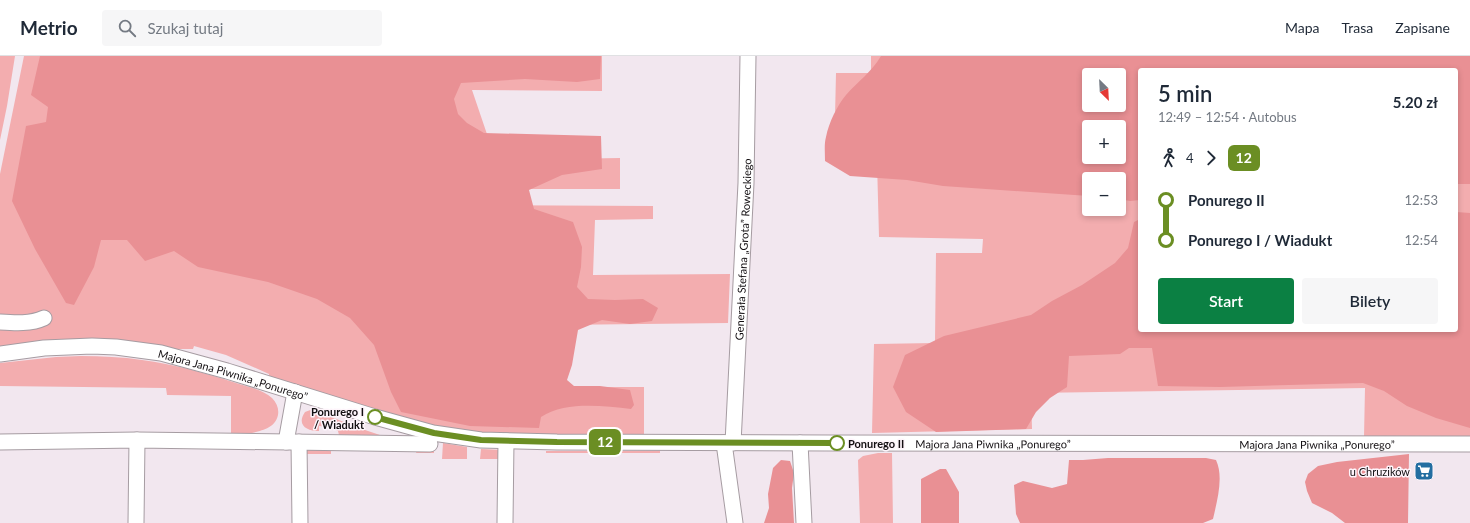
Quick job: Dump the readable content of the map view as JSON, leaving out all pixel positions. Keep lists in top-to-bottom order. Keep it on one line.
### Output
{"streets":{"street":["Generała Stefana „Grota” Roweckiego","Majora Jana Piwnika „Ponurego”"]},"crossings":[["Generała Stefana „Grota” Roweckiego","Majora Jana Piwnika „Ponurego”"]],"places":{"other":["Ponurego I / Wiadukt","Ponurego II"],"supermarket":["u Chruzików"]},"lines":["bus line 12"],"north":"bottom right","page":{"header":"Metrio","search":"Szukaj tutaj","nav":["Mapa","Trasa","Zapisane"],"on_map":"12","map_buttons":["+","−"],"heading":["5 min","12:49 – 12:54 · Autobus","5.20 zł"],"legs":["4","12"],"list":[{"name":"Ponurego II","value":"12:53"},{"name":"Ponurego I / Wiadukt","value":"12:54"}],"buttons":["Start","Bilety"]}}
